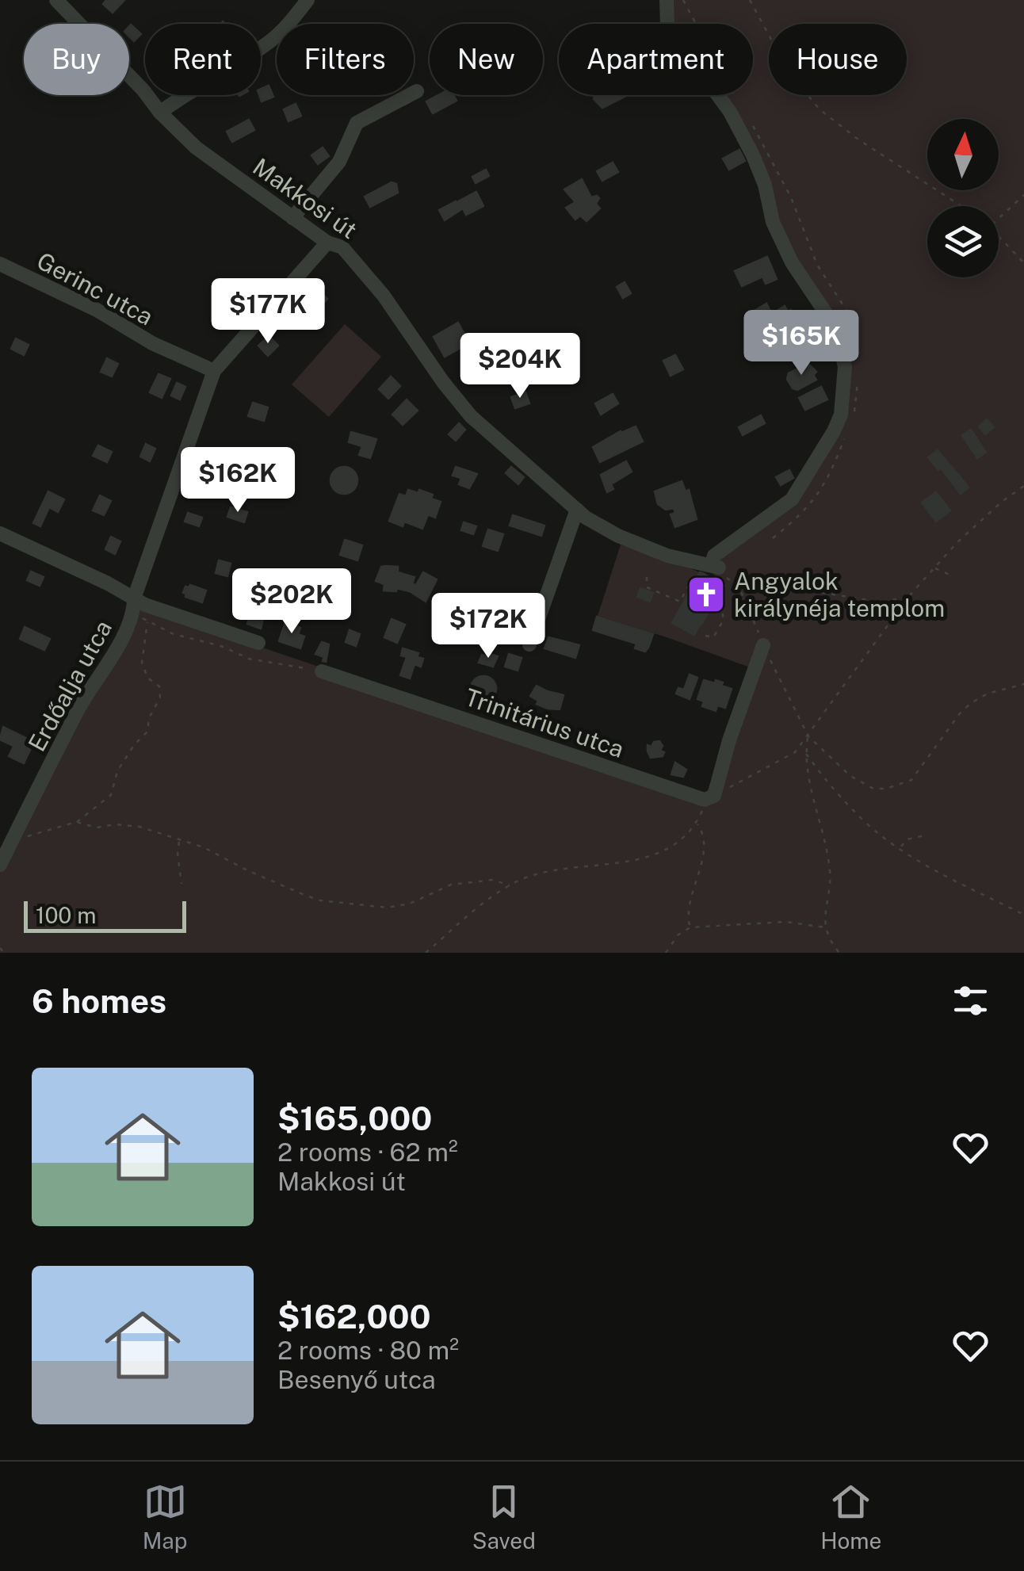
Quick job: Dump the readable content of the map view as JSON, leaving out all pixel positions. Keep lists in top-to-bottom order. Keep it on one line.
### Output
{"streets":{"street":["Makkosi út","Gerinc utca","Erdőalja utca","Trinitárius utca"]},"crossings":[["Gerinc utca","Erdőalja utca"]],"places":{"church":["Angyalok királynéja templom"]},"scale_bar":"100 m","north":"top","page":{"chip":["Buy","Rent","Filters","New","Apartment","House"],"price":["$177K","$165K","$204K","$162K","$202K","$172K"],"scale":"100 m","heading":"6 homes","list":[{"name":"$165,000","note":"2 rooms · 62 m² · Makkosi út"},{"name":"$162,000","note":"2 rooms · 80 m² · Besenyő utca"}],"tabs":["Map","Saved","Home"]}}
